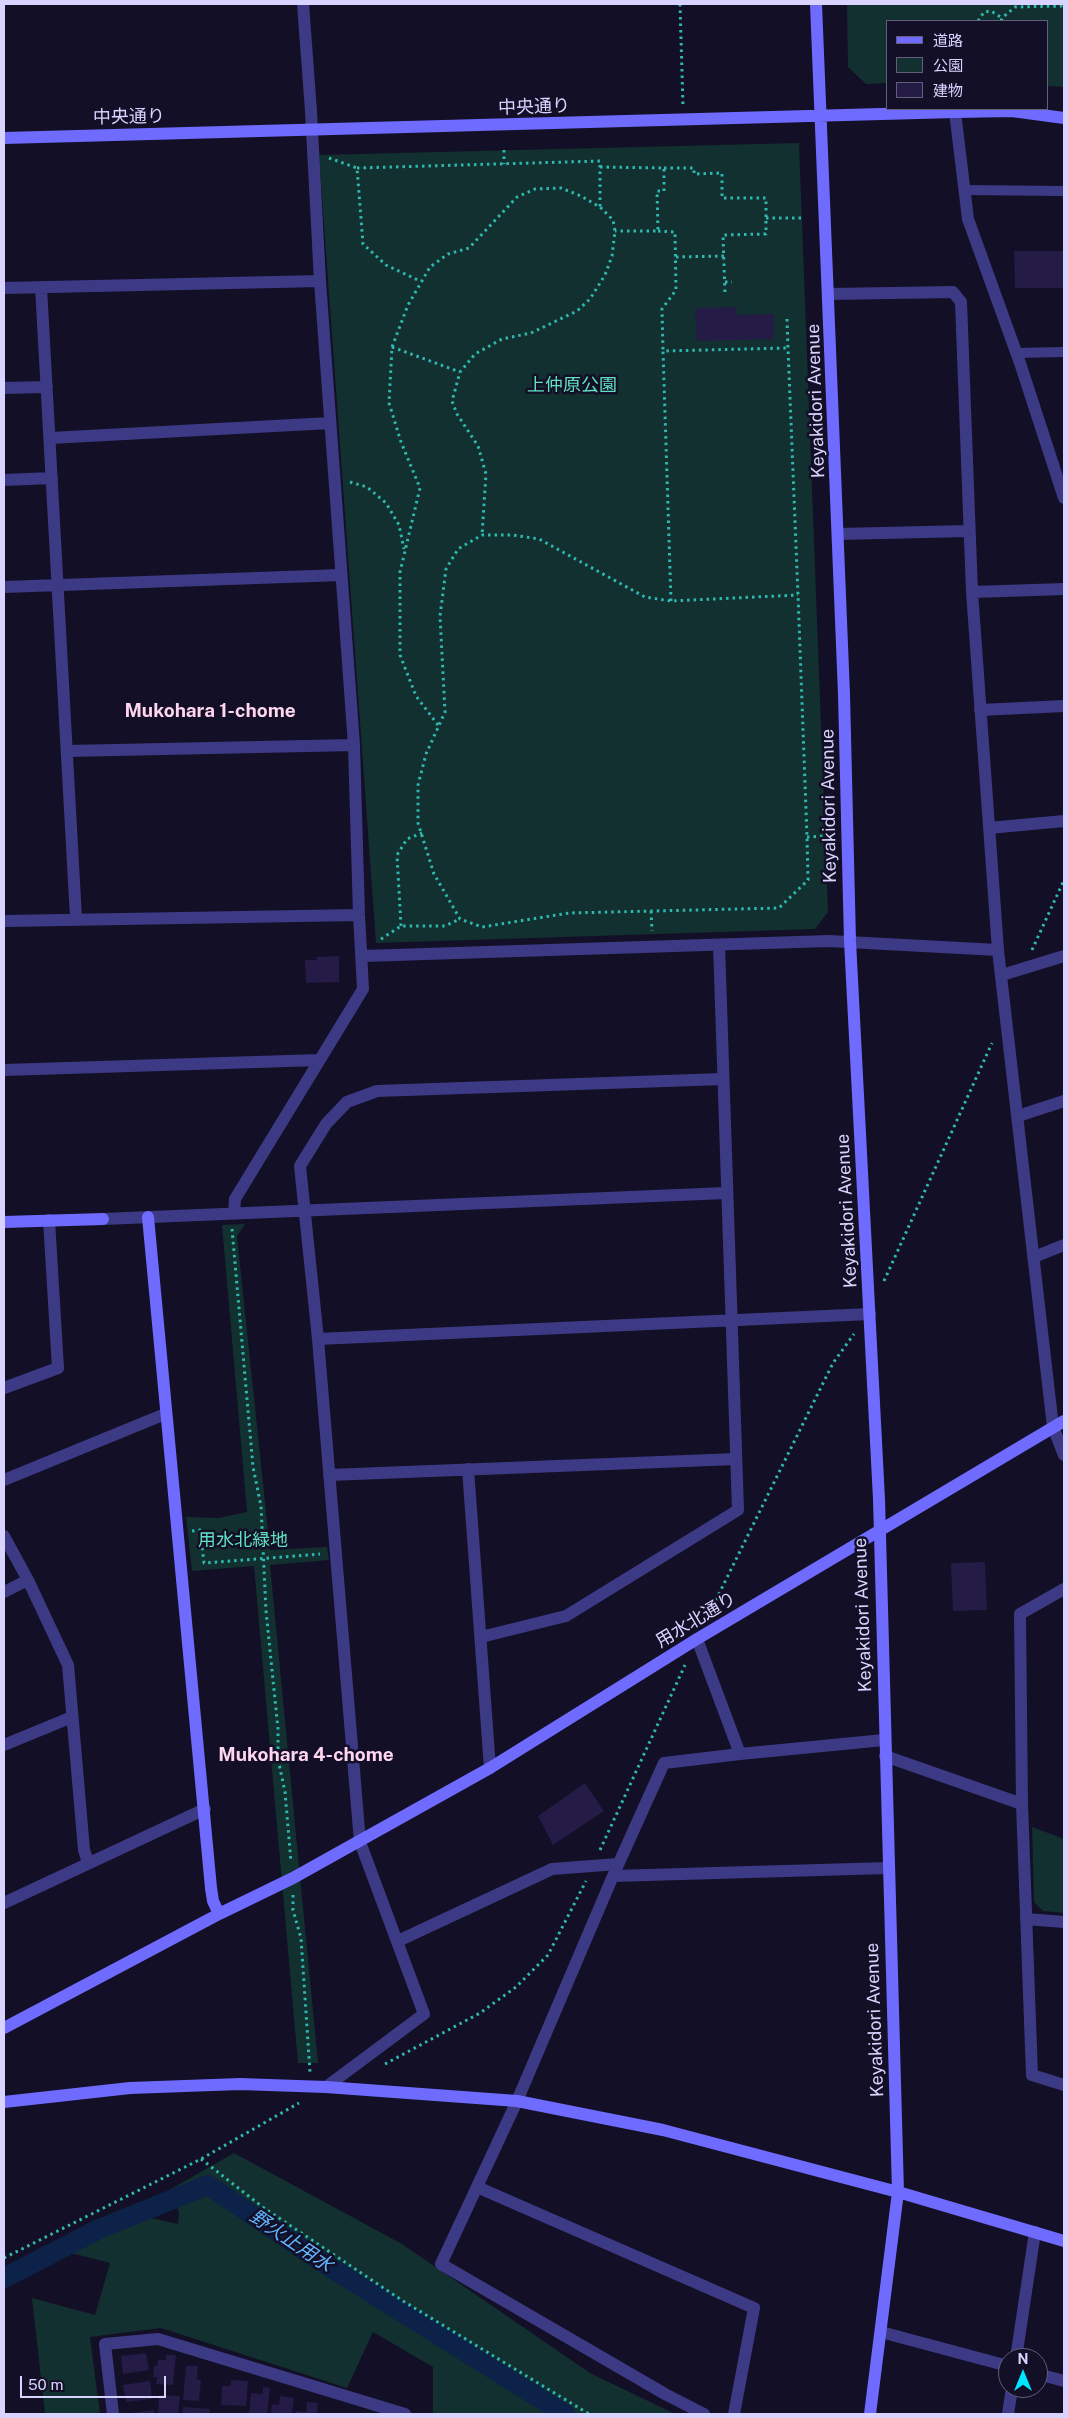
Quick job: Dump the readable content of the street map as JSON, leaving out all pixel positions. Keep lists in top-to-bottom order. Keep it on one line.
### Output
{"streets":{"street":["中央通り","Keyakidori Avenue","用水北通り"]},"crossings":[["中央通り","Keyakidori Avenue"],["Keyakidori Avenue","用水北通り"]],"districts":["Mukohara 1-chome","Mukohara 4-chome"],"water":["野火止用水"],"parks":["上仲原公園","用水北緑地"],"legend":["道路","公園","建物"],"scale_bar":"50 m","north":"top"}
